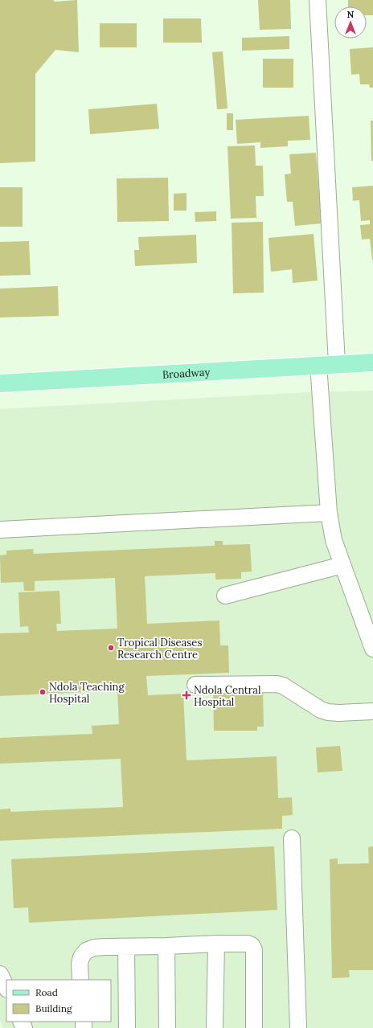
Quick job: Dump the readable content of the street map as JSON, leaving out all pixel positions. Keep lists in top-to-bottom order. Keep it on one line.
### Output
{"streets":{"main road":["Broadway"]},"places":{"other":["Tropical Diseases Research Centre","Ndola Teaching Hospital"],"health":["Ndola Central Hospital"]},"legend":["Road","Building"],"north":"top"}
